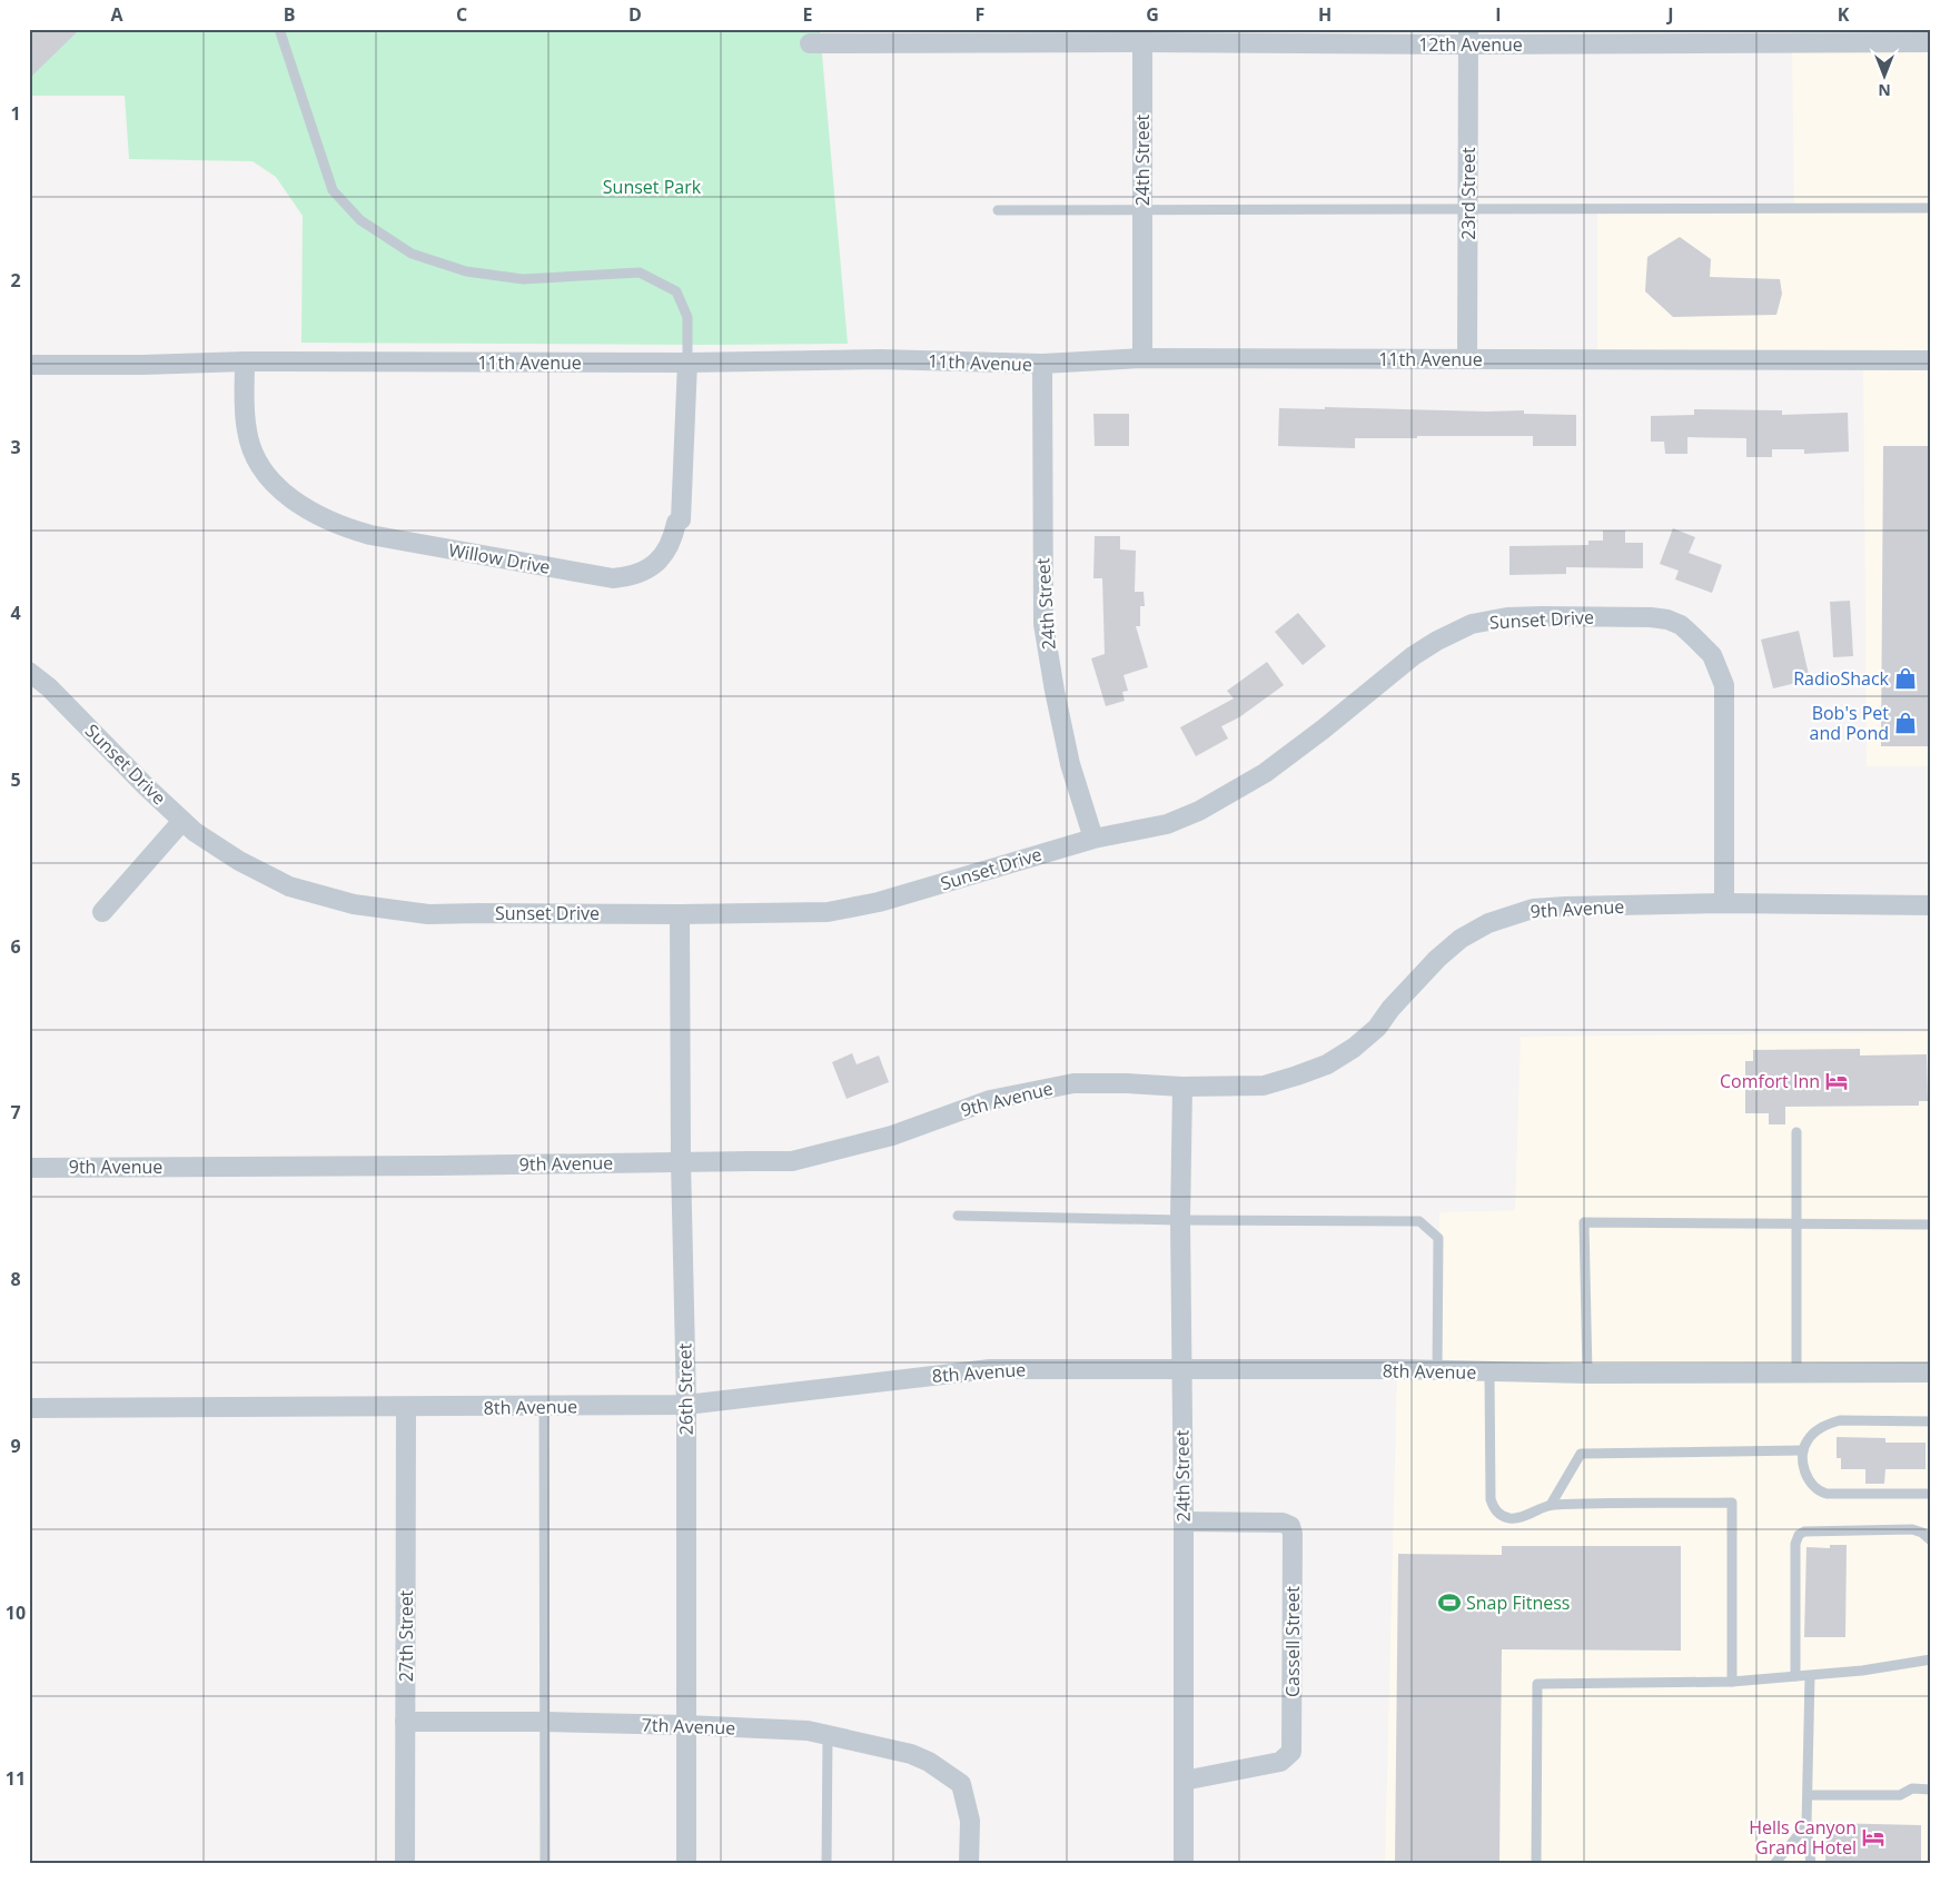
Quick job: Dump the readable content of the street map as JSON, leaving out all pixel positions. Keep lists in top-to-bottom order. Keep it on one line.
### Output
{"streets":{"street":["12th Avenue","24th Street","23rd Street","11th Avenue","Willow Drive","Sunset Drive","9th Avenue","8th Avenue","26th Street","27th Street","Cassell Street","7th Avenue"]},"crossings":[["12th Avenue","24th Street"],["12th Avenue","23rd Street"],["24th Street","11th Avenue"],["24th Street","Sunset Drive"],["24th Street","9th Avenue"],["24th Street","8th Avenue"],["24th Street","Cassell Street"],["23rd Street","11th Avenue"],["11th Avenue","Willow Drive"],["Sunset Drive","9th Avenue"],["Sunset Drive","26th Street"],["9th Avenue","26th Street"],["8th Avenue","26th Street"],["8th Avenue","27th Street"],["26th Street","7th Avenue"],["27th Street","7th Avenue"]],"parks":["Sunset Park"],"places":{"shop":["RadioShack","Bob's Pet and Pond"],"hotel":["Comfort Inn","Hells Canyon Grand Hotel"],"sports":["Snap Fitness"]},"north":"bottom","grid":{"columns":["A","B","C","D","E","F","G","H","I","J","K"],"rows":["1","2","3","4","5","6","7","8","9","10","11"]}}
